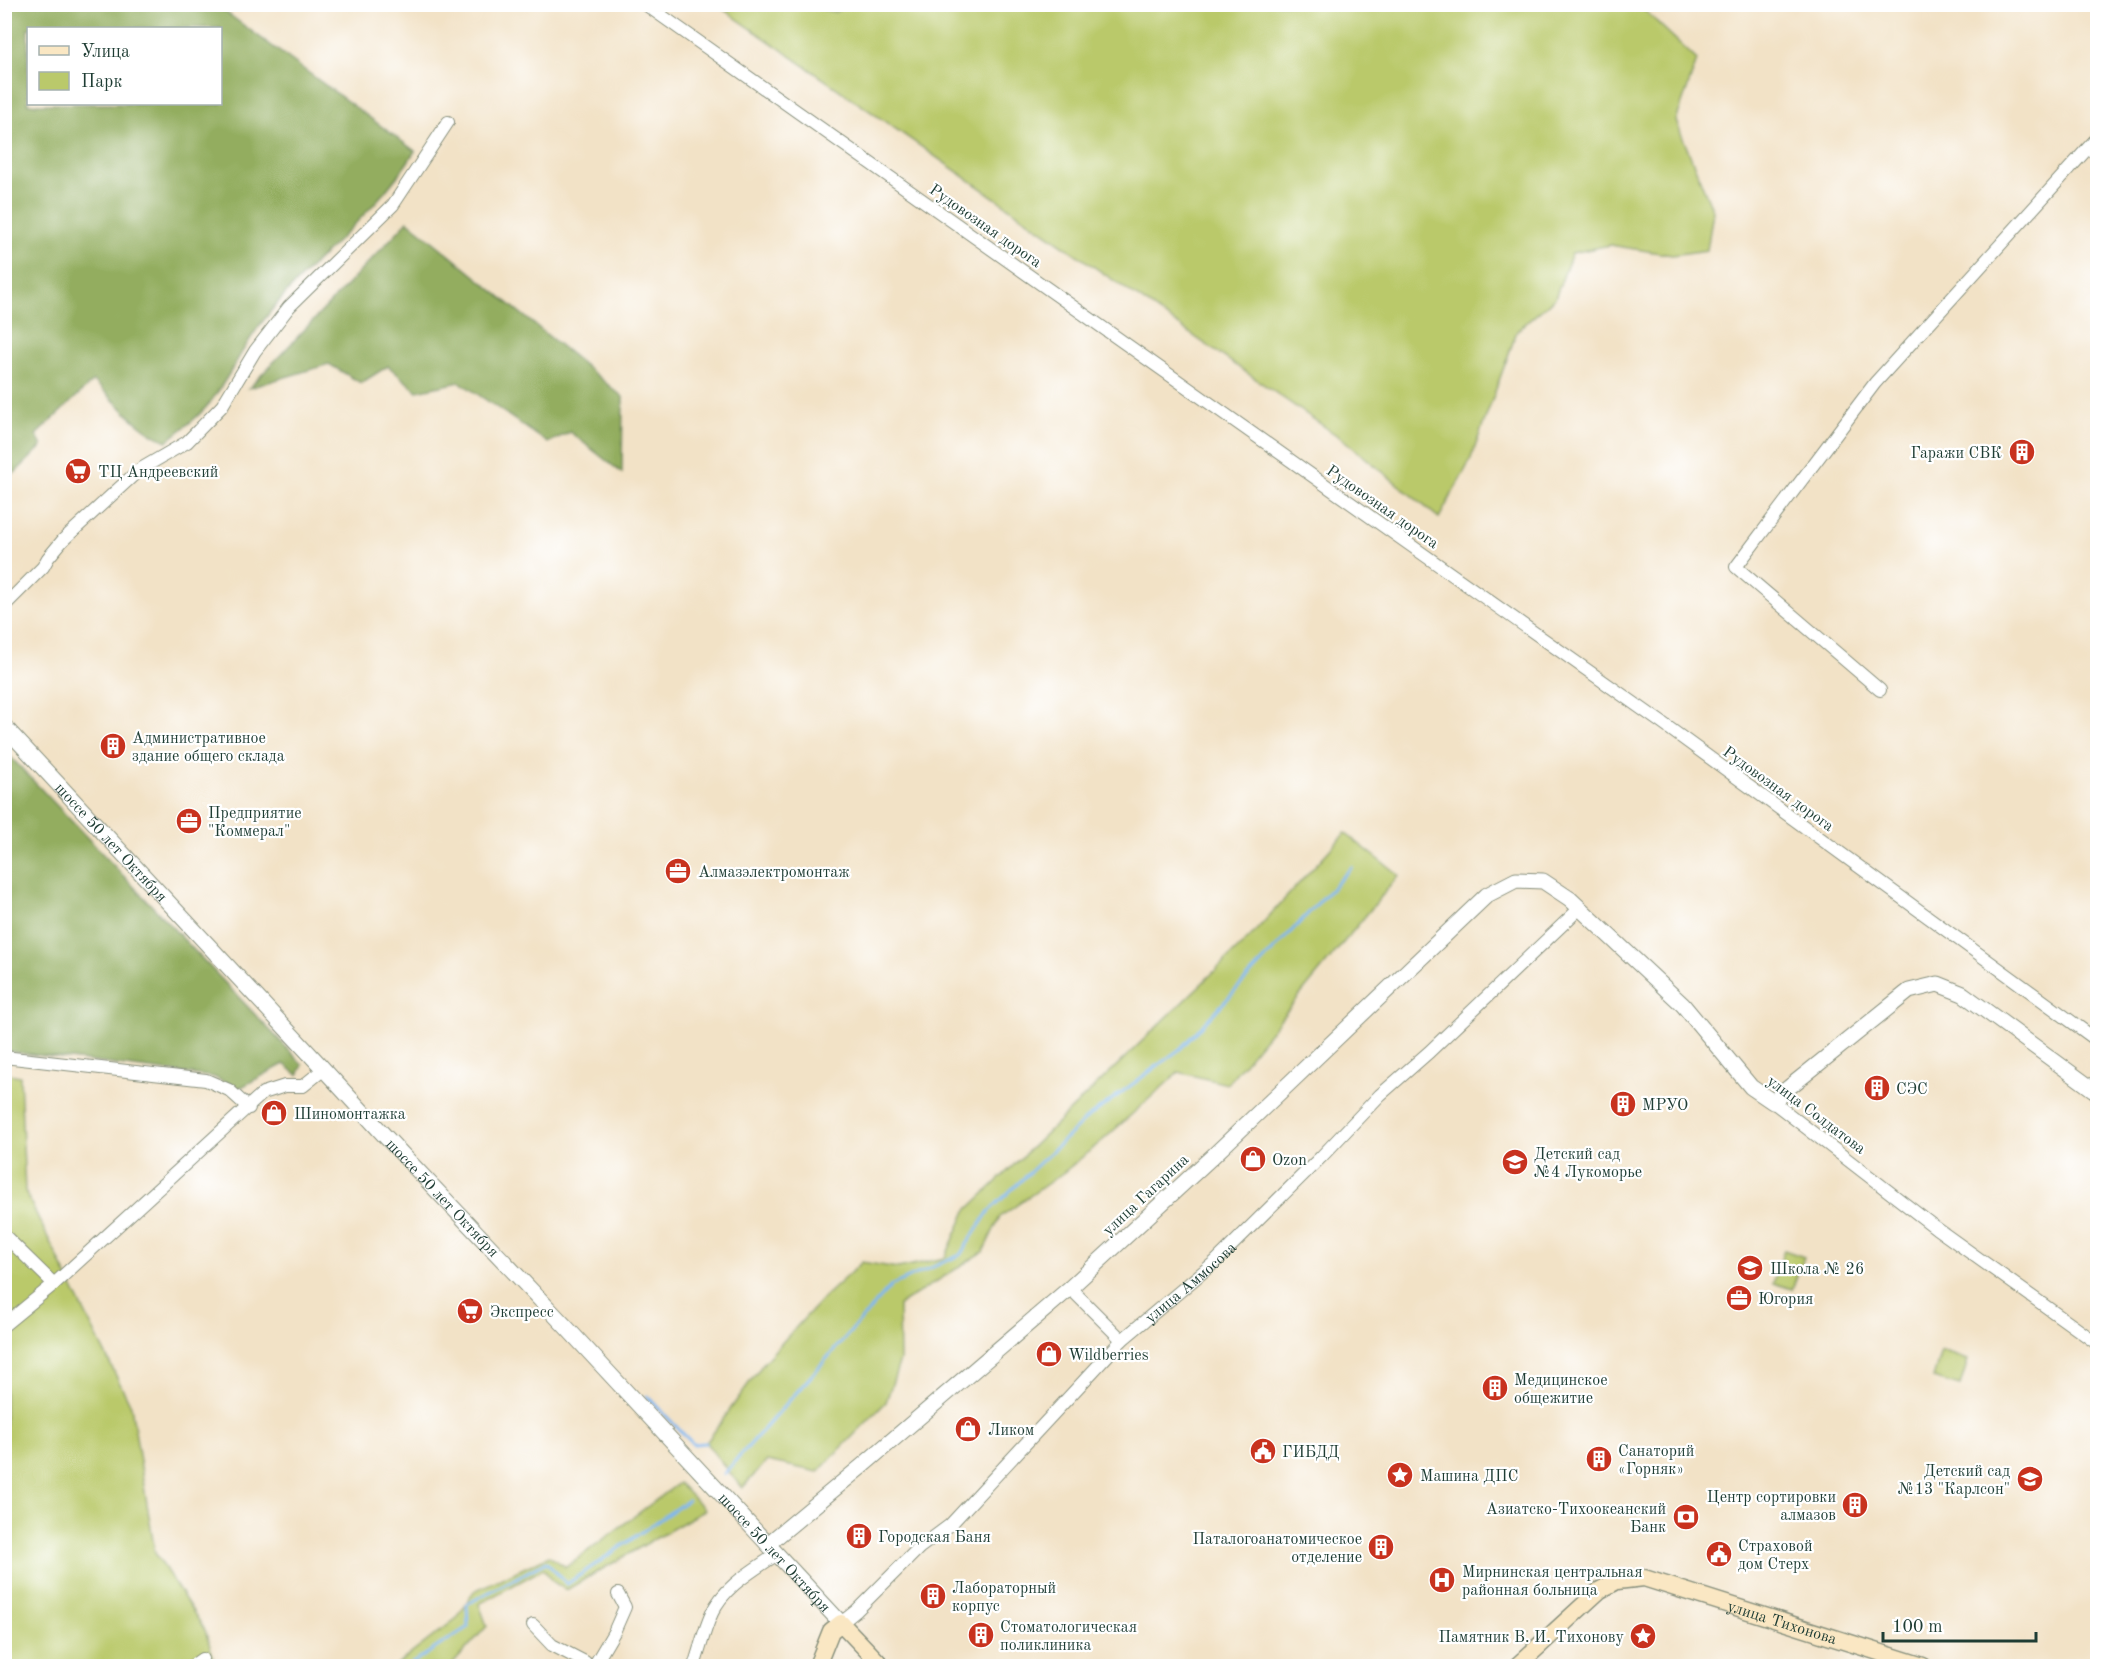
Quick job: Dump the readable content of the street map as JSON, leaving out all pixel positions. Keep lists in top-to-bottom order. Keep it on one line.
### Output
{"streets":{"main road":["шоссе 50 лет Октября","улица Аммосова","улица Тихонова"],"street":["Рудовозная дорога","улица Солдатова","улица Гагарина"]},"crossings":[["шоссе 50 лет Октября","улица Гагарина"],["шоссе 50 лет Октября","улица Аммосова"],["улица Солдатова","улица Гагарина"],["улица Солдатова","улица Аммосова"]],"places":{"building":["Гаражи СВК","Административное здание общего склада","СЭС","МРУО","Медицинское общежитие","Санаторий «Горняк»","Центр сортировки алмазов","Городская Баня","Паталогоанатомическое отделение","Лабораторный корпус","Стоматологическая поликлиника"],"supermarket":["ТЦ Андреевский","Экспресс"],"office":["Предприятие \"Коммерал\"","Алмазэлектромонтаж","Югория"],"shop":["Шиномонтажка","Ozon","Wildberries","Ликом"],"school or university":["Детский сад №4 Лукоморье","Школа № 26","Детский сад №13 \"Карлсон\""],"public building":["ГИБДД","Страховой дом Стерх"],"place":["Машина ДПС","Памятник В. И. Тихонову"],"bank":["Азиатско-Тихоокеанский Банк"],"hospital":["Мирнинская центральная районная больница"]},"legend":["Улица","Парк"],"scale_bar":"100 m"}
